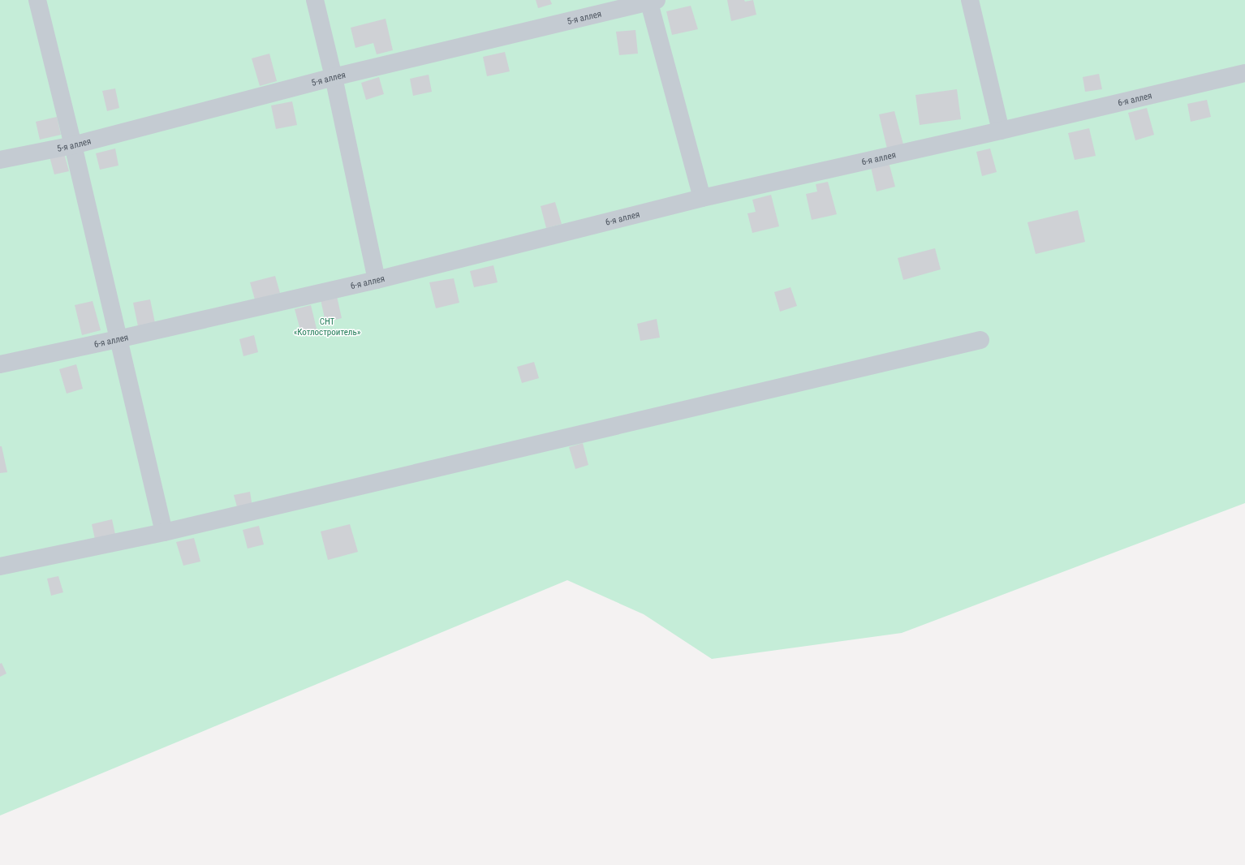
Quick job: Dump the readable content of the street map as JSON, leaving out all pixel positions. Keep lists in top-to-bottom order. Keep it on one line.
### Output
{"streets":{"street":["5-я аллея","6-я аллея"]},"parks":["СНТ «Котлостроитель»"]}
